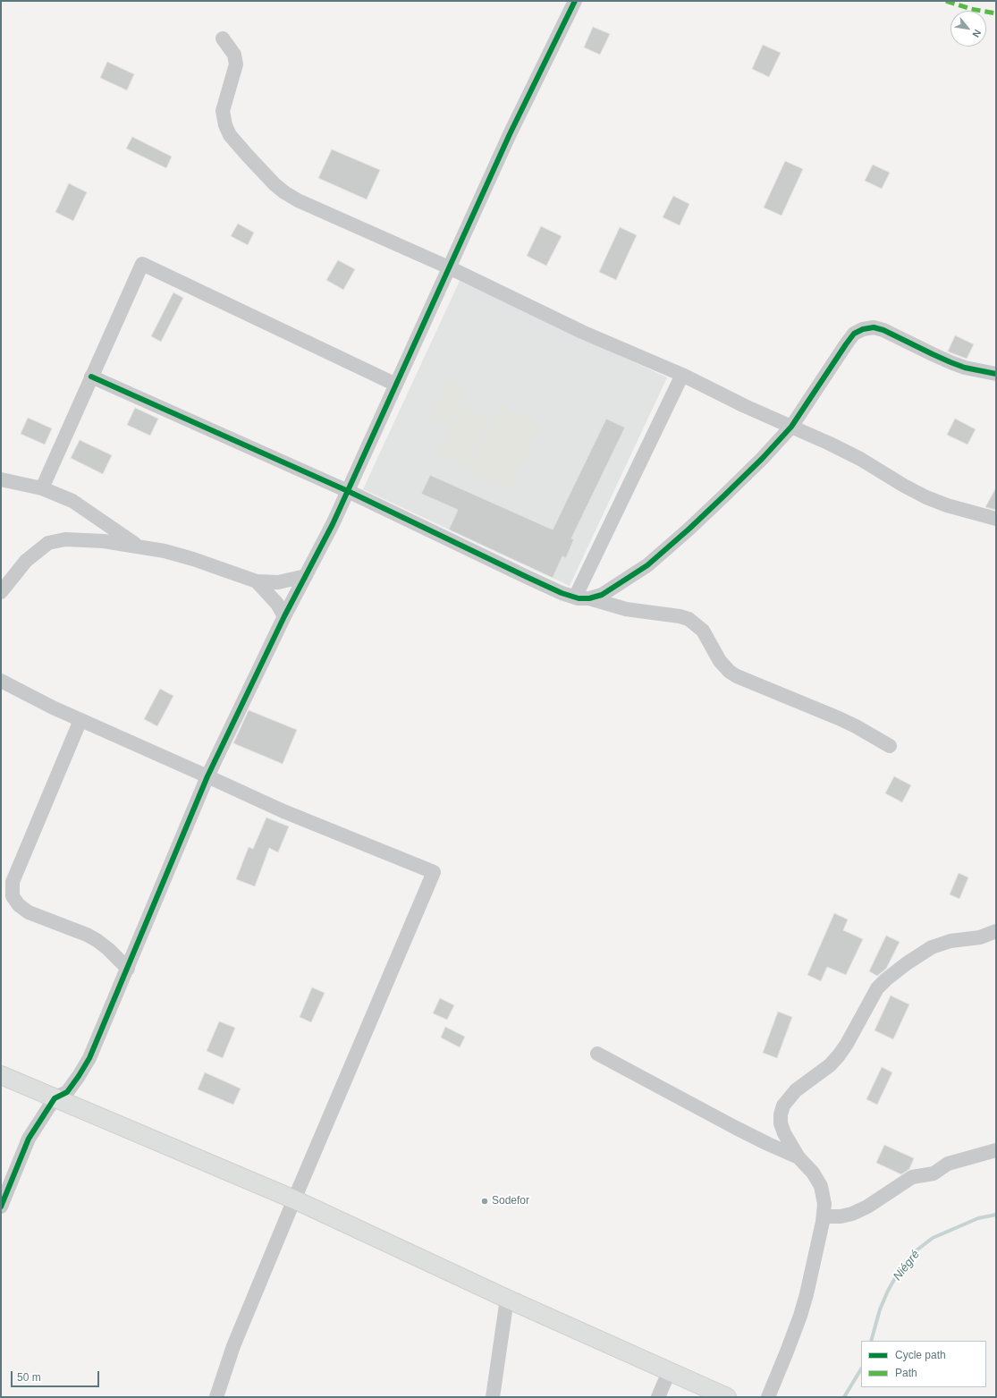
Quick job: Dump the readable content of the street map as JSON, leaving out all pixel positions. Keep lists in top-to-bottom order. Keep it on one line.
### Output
{"water":["Niégré"],"places":["Sodefor"],"legend":["Cycle path","Path"],"scale_bar":"50 m","north":"bottom right"}
